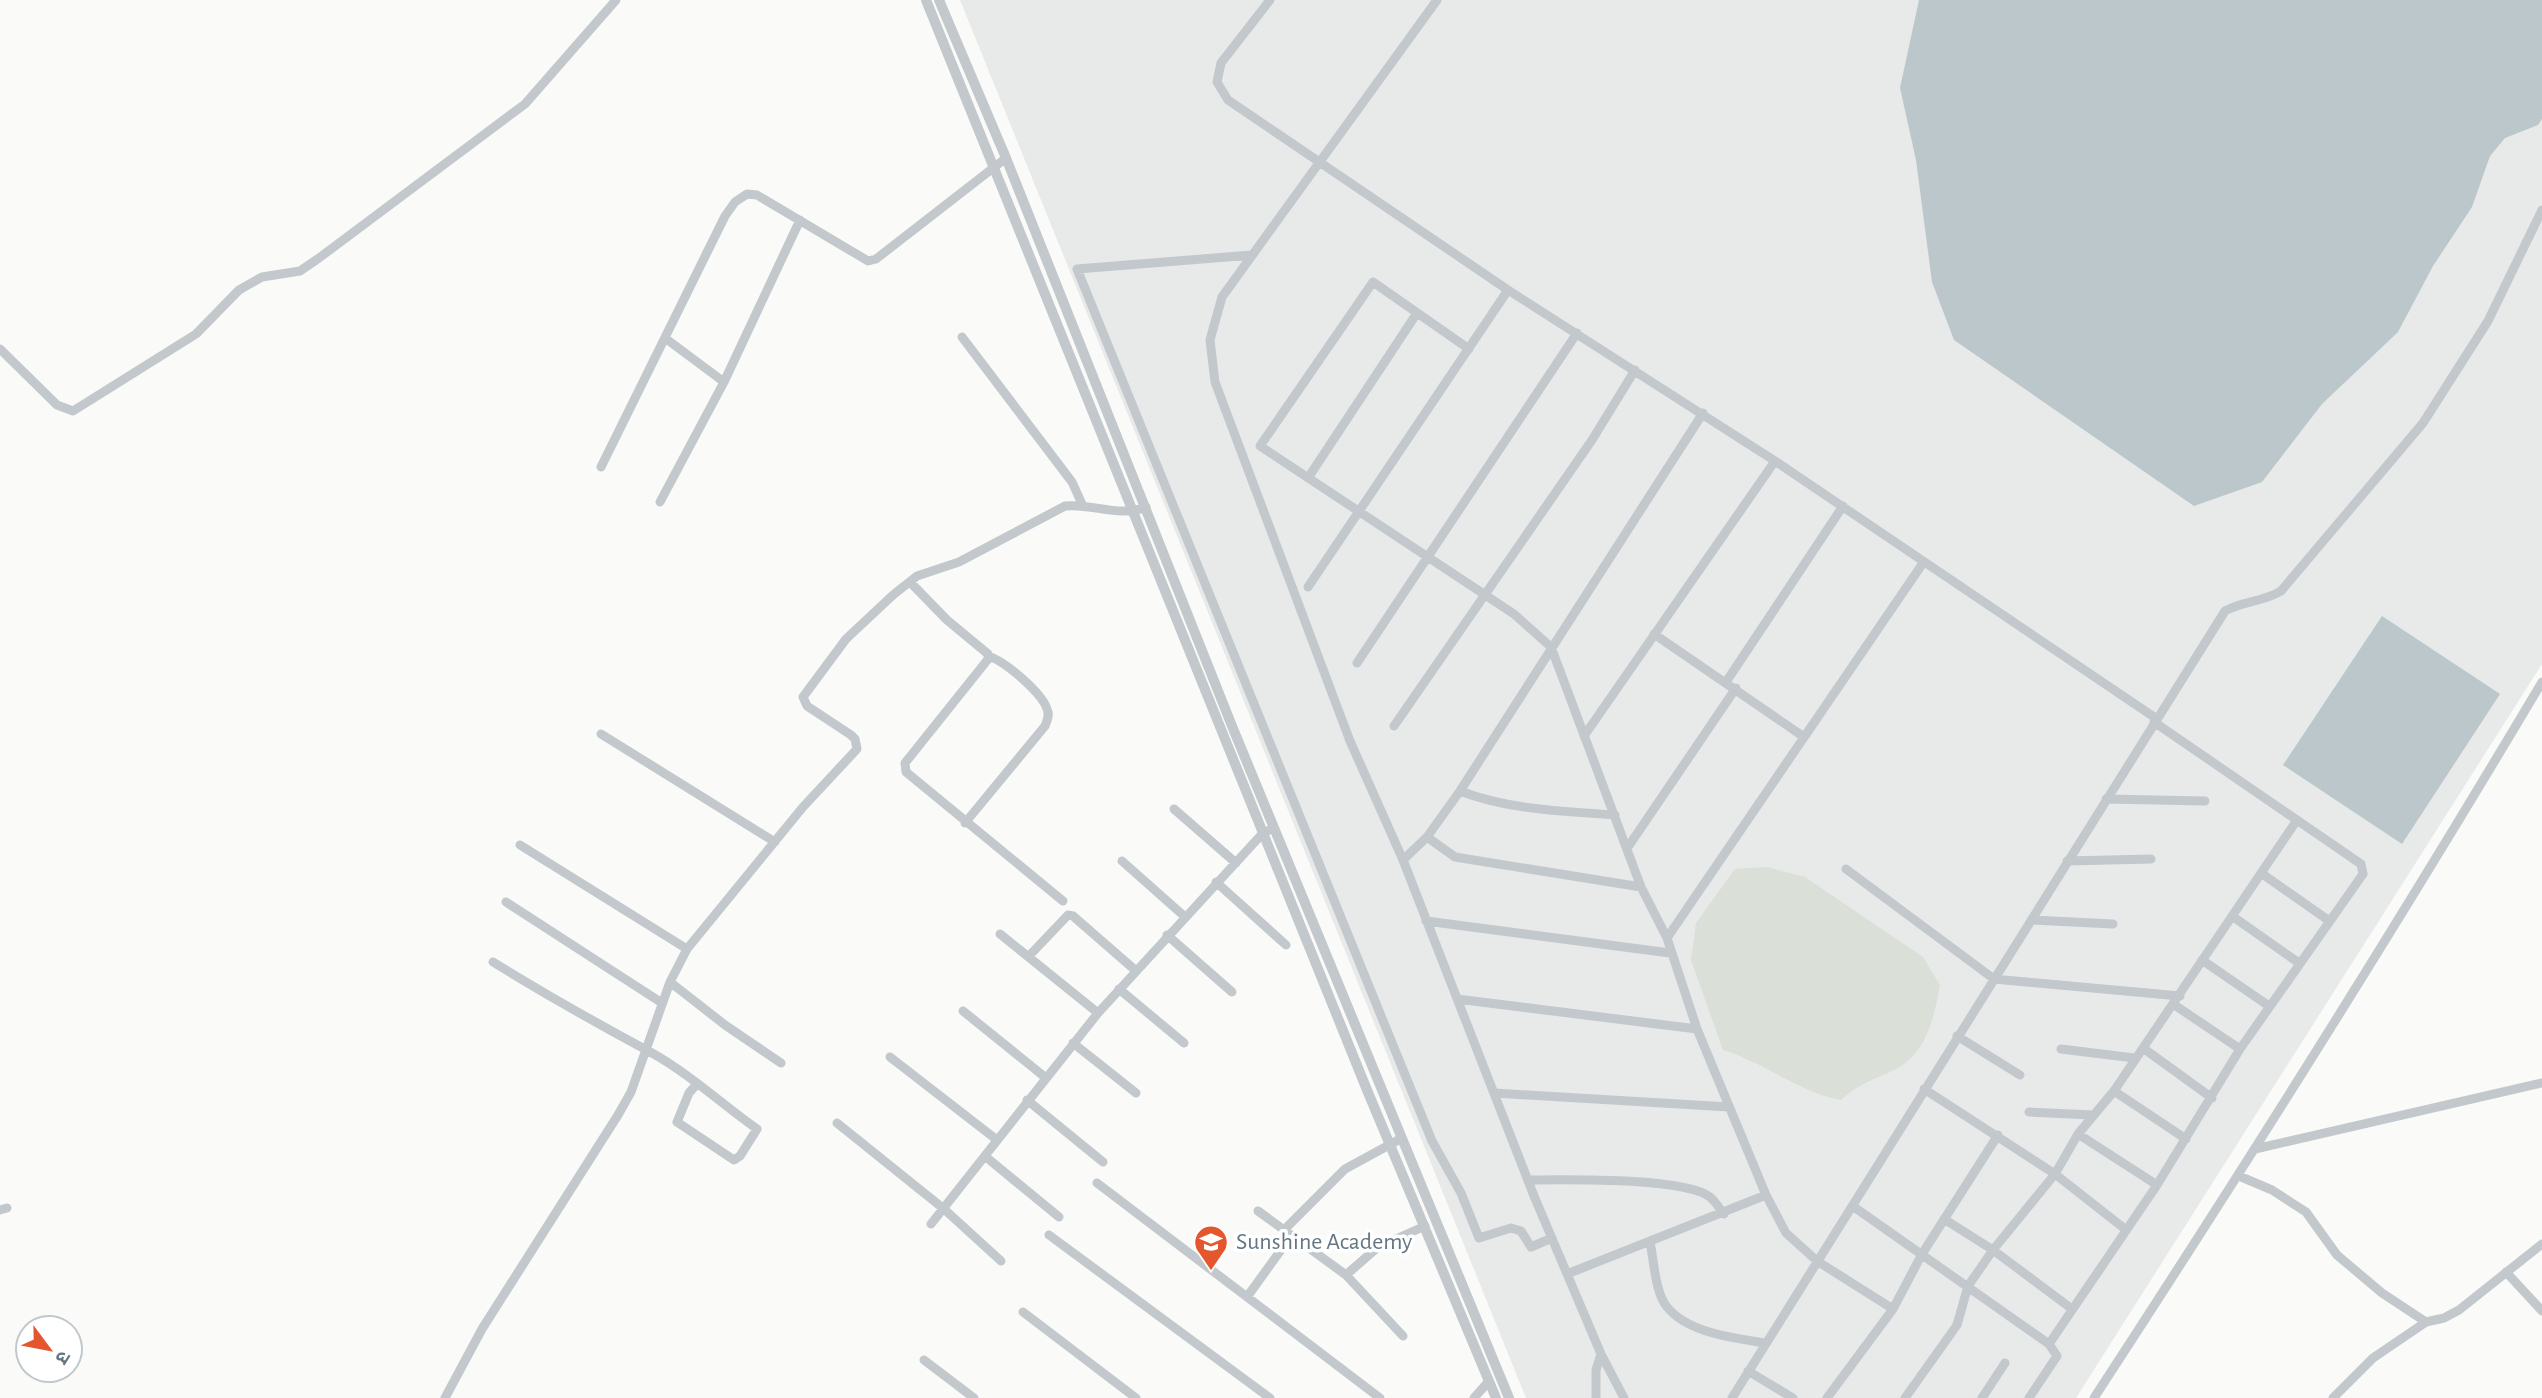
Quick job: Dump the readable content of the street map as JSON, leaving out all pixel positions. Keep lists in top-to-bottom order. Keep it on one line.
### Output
{"places":{"school or university":["Sunshine Academy"]},"north":"bottom right"}
